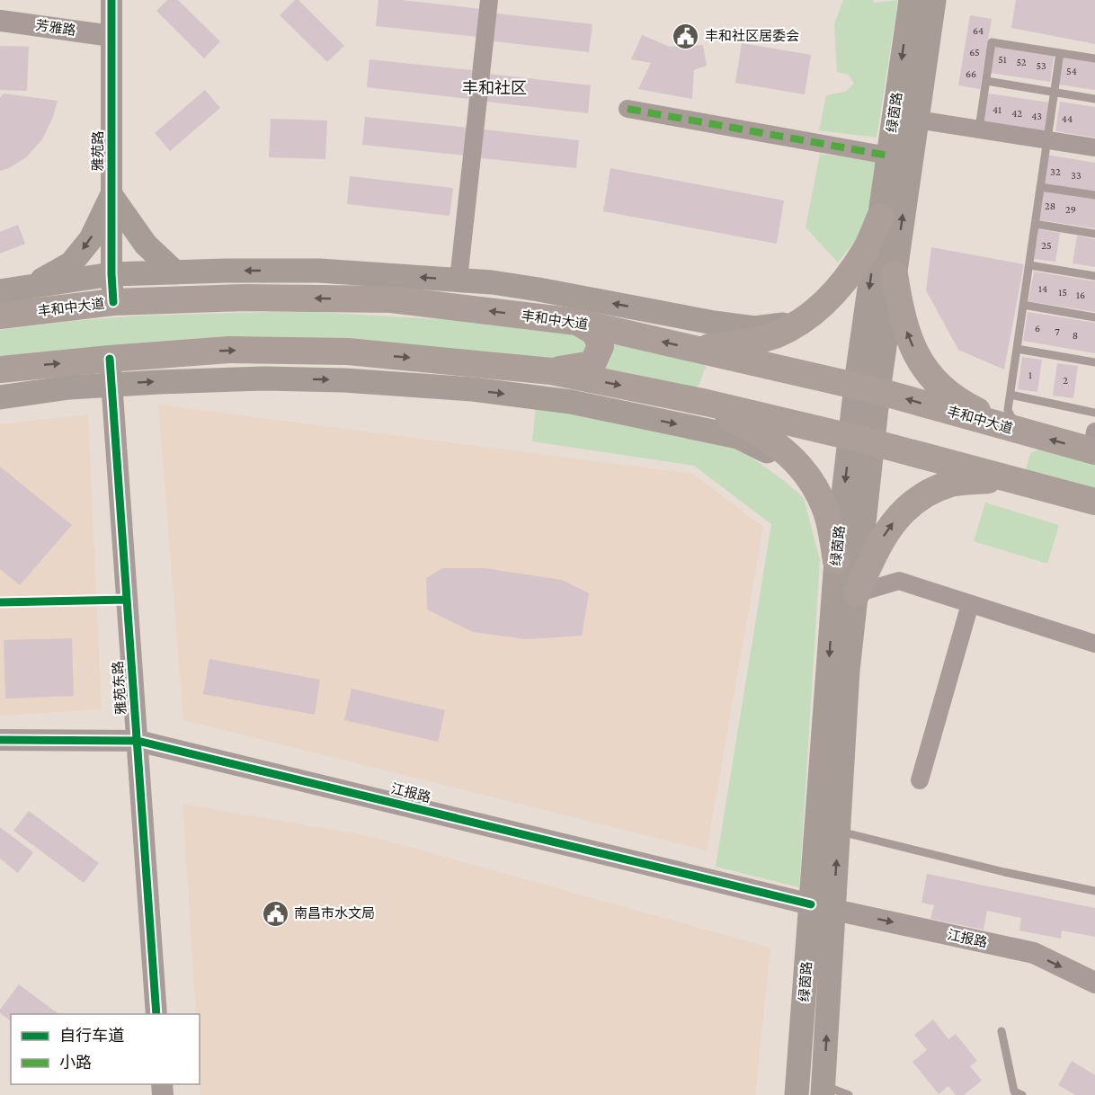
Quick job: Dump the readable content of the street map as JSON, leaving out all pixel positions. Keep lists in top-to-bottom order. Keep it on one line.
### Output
{"streets":{"main road":["绿茵路","丰和中大道"],"street":["芳雅路","雅苑路","雅苑东路","江报路"]},"crossings":[["芳雅路","雅苑路"],["绿茵路","丰和中大道"],["绿茵路","江报路"],["雅苑路","丰和中大道"],["雅苑东路","江报路"]],"districts":["丰和社区"],"places":{"public building":["丰和社区居委会","南昌市水文局"]},"house_numbers":["64","65","51","52","53","54","66","41","42","43","44","32","33","28","29","25","14","15","16","6","7","8","1","2"],"legend":["自行车道","小路"]}
